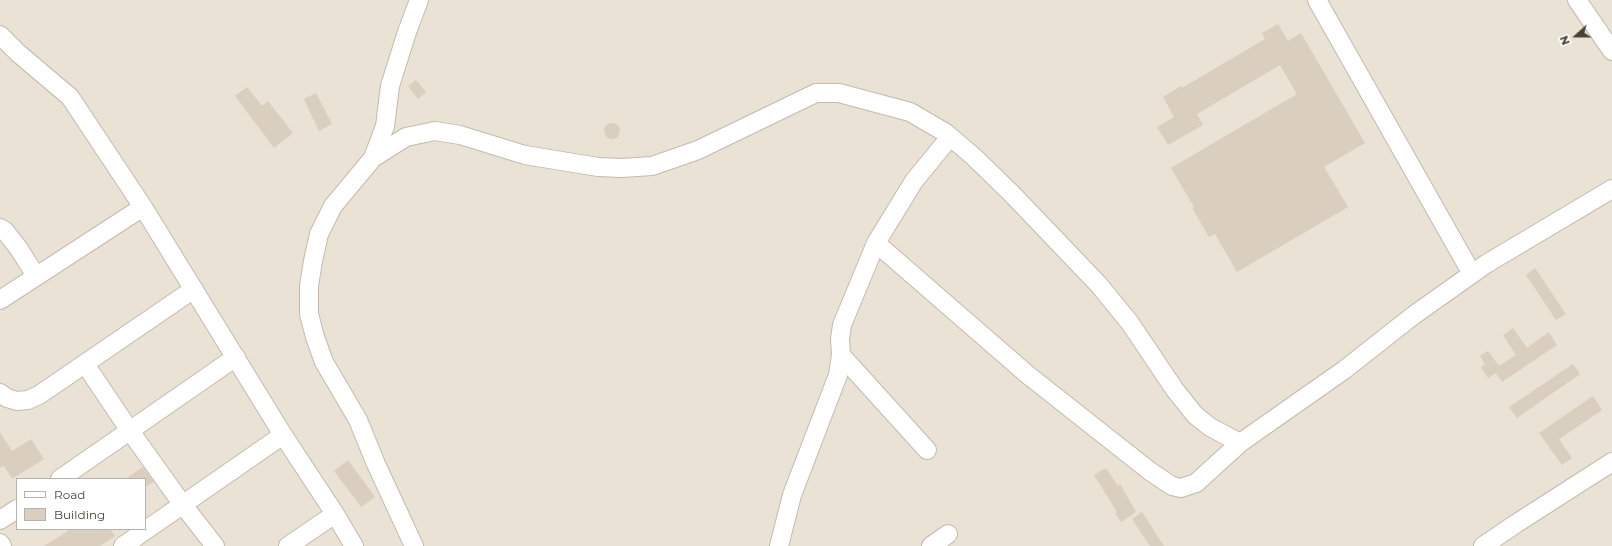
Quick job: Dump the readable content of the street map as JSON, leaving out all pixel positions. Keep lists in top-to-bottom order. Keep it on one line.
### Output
{"legend":["Road","Building"],"north":"left"}
